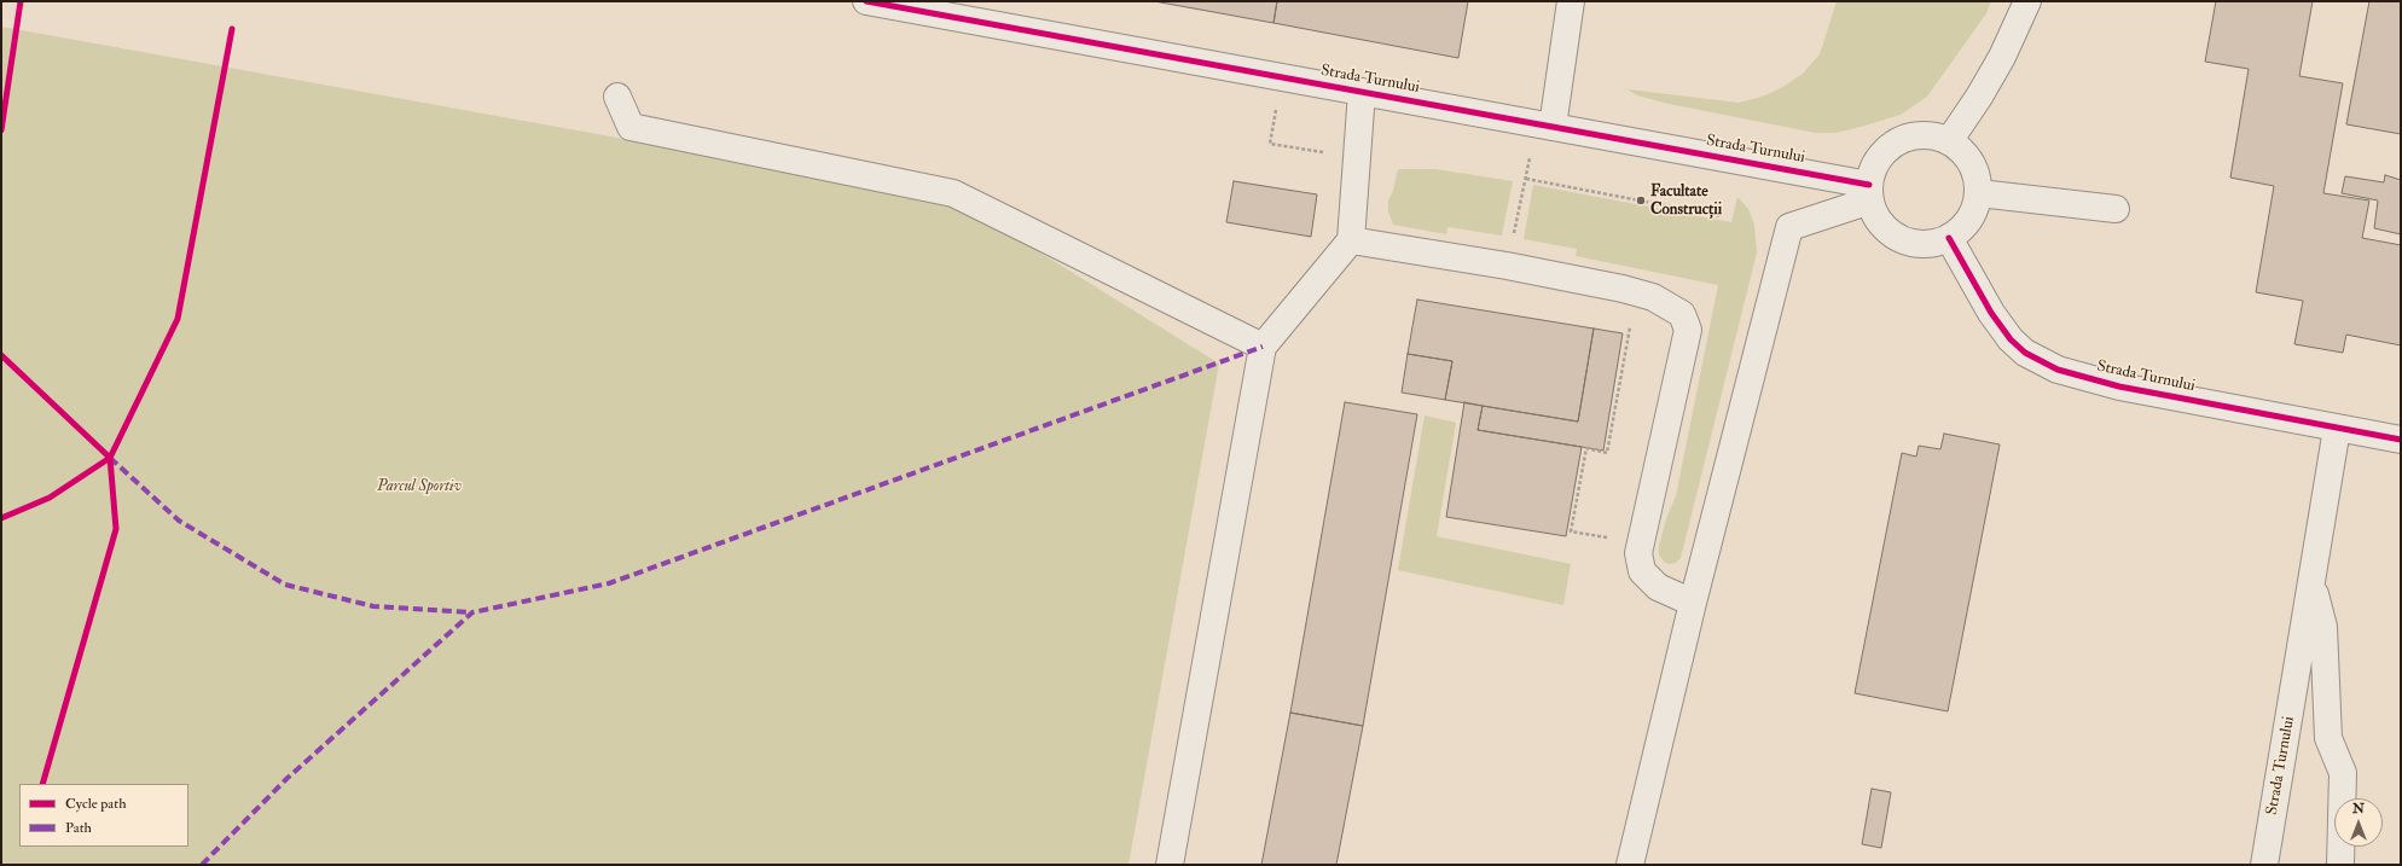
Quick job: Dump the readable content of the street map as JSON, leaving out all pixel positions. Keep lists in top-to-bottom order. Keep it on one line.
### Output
{"streets":{"street":["Strada Turnului"]},"parks":["Parcul Sportiv"],"places":["Facultate Construcții"],"legend":["Cycle path","Path"],"north":"top"}
